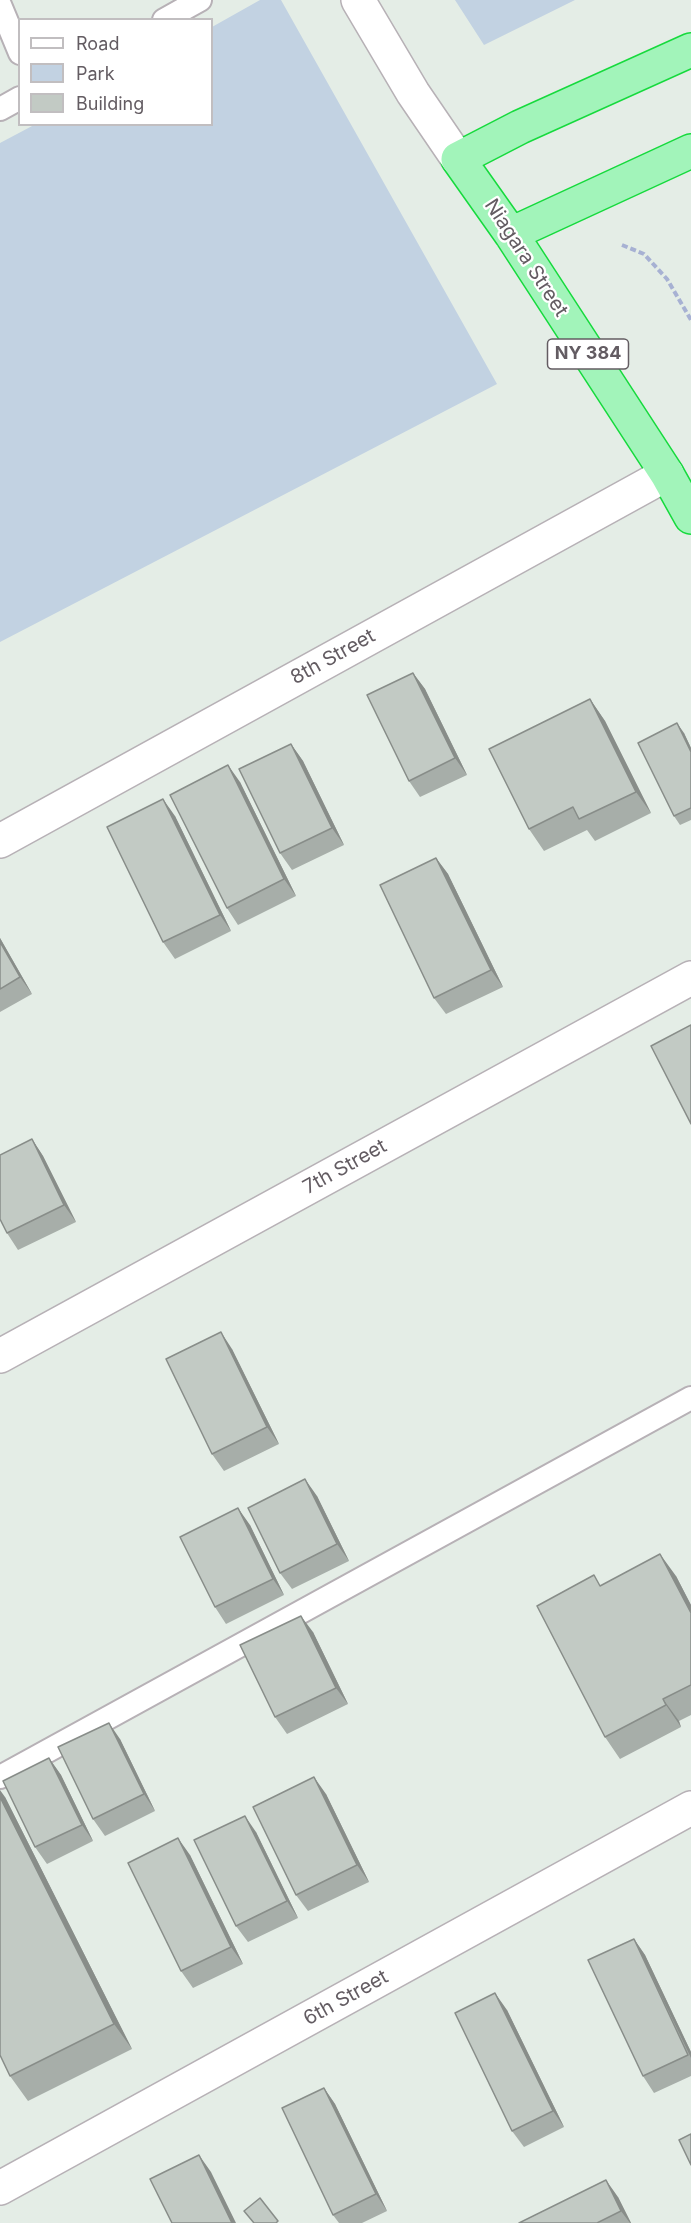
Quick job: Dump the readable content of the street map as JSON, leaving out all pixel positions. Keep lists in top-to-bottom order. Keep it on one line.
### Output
{"streets":{"highway":["Niagara Street","NY 384"],"street":["8th Street","7th Street","6th Street"]},"crossings":[["Niagara Street","8th Street"]],"legend":["Road","Park","Building"]}
